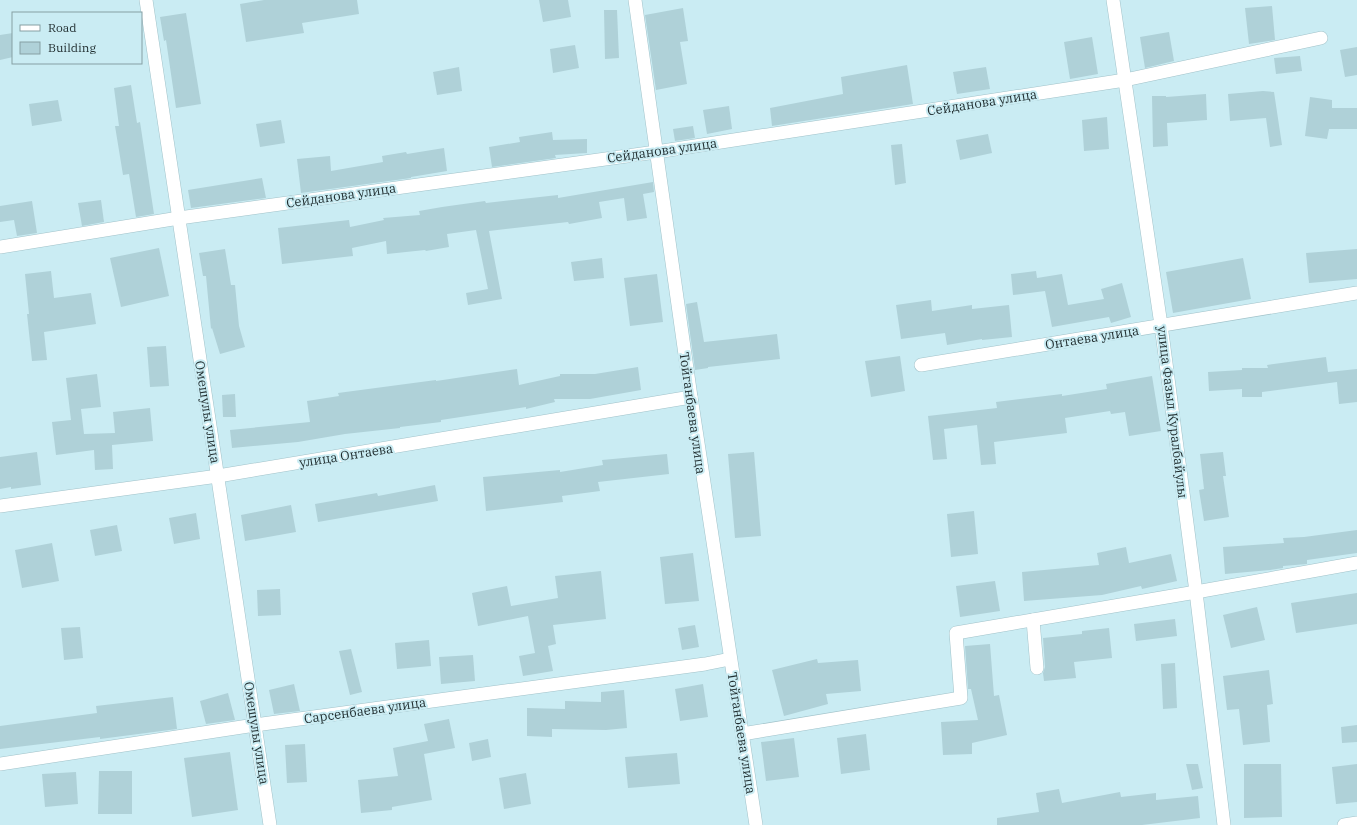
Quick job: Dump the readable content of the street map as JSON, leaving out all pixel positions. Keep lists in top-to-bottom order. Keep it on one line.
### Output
{"streets":{"street":["Сейданова улица","Онтаева улица","Омешулы улица","улица Фазыл Куралбайулы","Тойганбаева улица","улица Онтаева","Сарсенбаева улица"]},"crossings":[["Сейданова улица","Омешулы улица"],["Сейданова улица","улица Фазыл Куралбайулы"],["Сейданова улица","Тойганбаева улица"],["Онтаева улица","улица Фазыл Куралбайулы"],["Омешулы улица","улица Онтаева"],["Омешулы улица","Сарсенбаева улица"],["Тойганбаева улица","улица Онтаева"],["Тойганбаева улица","Сарсенбаева улица"]],"legend":["Road","Building"]}
